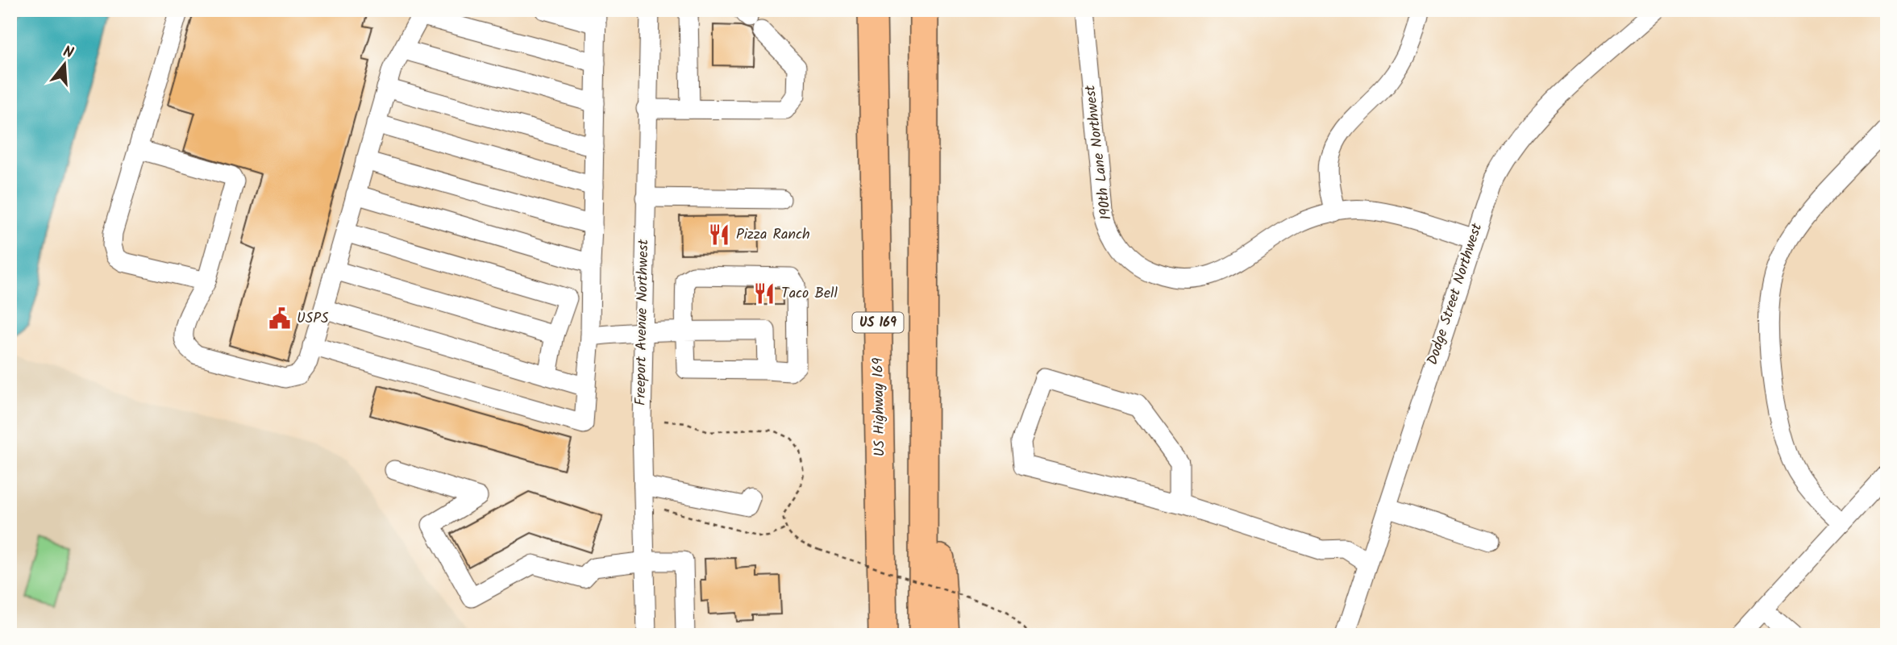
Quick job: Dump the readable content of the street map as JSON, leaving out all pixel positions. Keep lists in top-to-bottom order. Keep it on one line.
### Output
{"streets":{"highway":["US 169","US Highway 169"],"street":["190th Lane Northwest","Dodge Street Northwest","Freeport Avenue Northwest"]},"crossings":[["190th Lane Northwest","Dodge Street Northwest"]],"places":{"restaurant":["Pizza Ranch","Taco Bell"],"public building":["USPS"]},"north":"top"}
